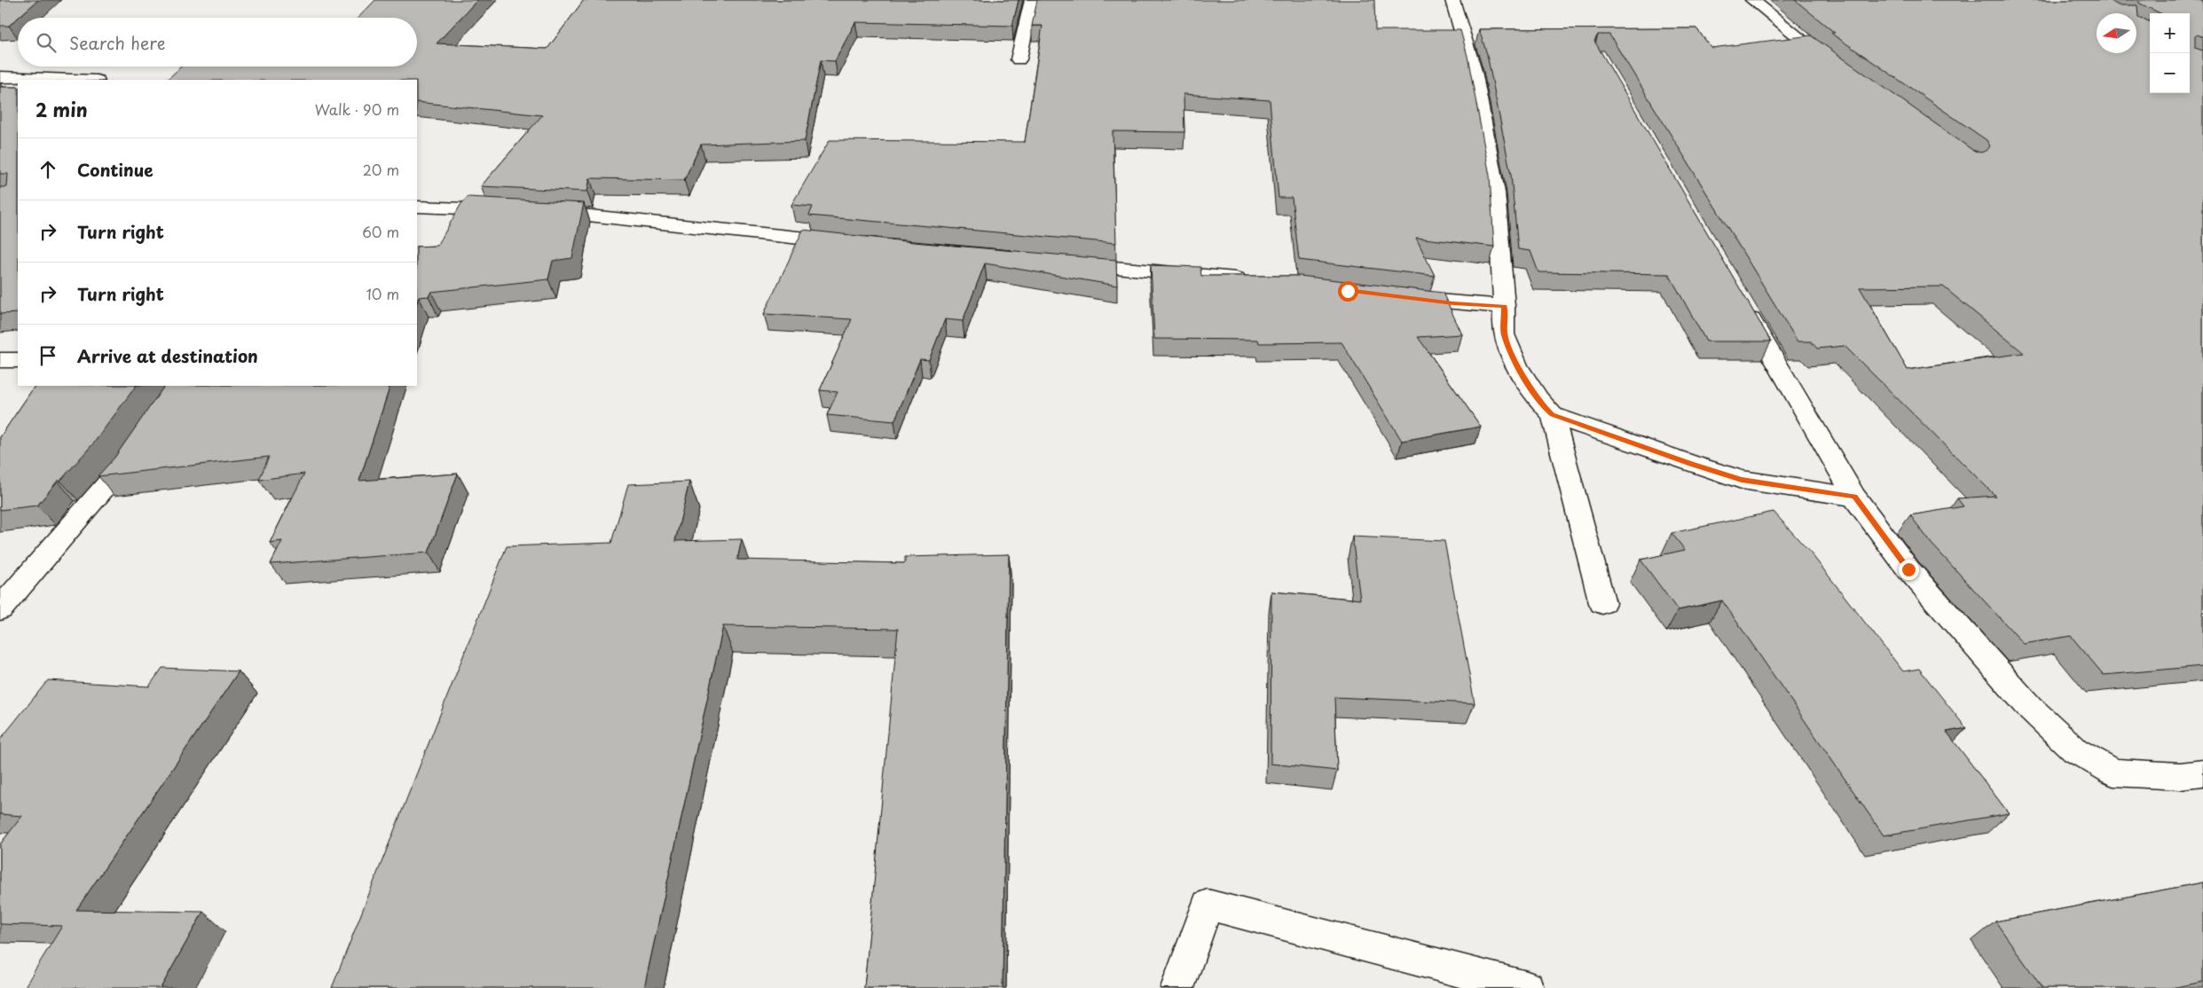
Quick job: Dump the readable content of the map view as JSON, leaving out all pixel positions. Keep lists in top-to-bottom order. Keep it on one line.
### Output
{"north":"left","page":{"map_buttons":["+","−"],"search":"Search here","heading":["2 min","Walk · 90 m"],"list":[["Continue","20 m"],["Turn right","60 m"],["Turn right","10 m"],"Arrive at destination"]}}
